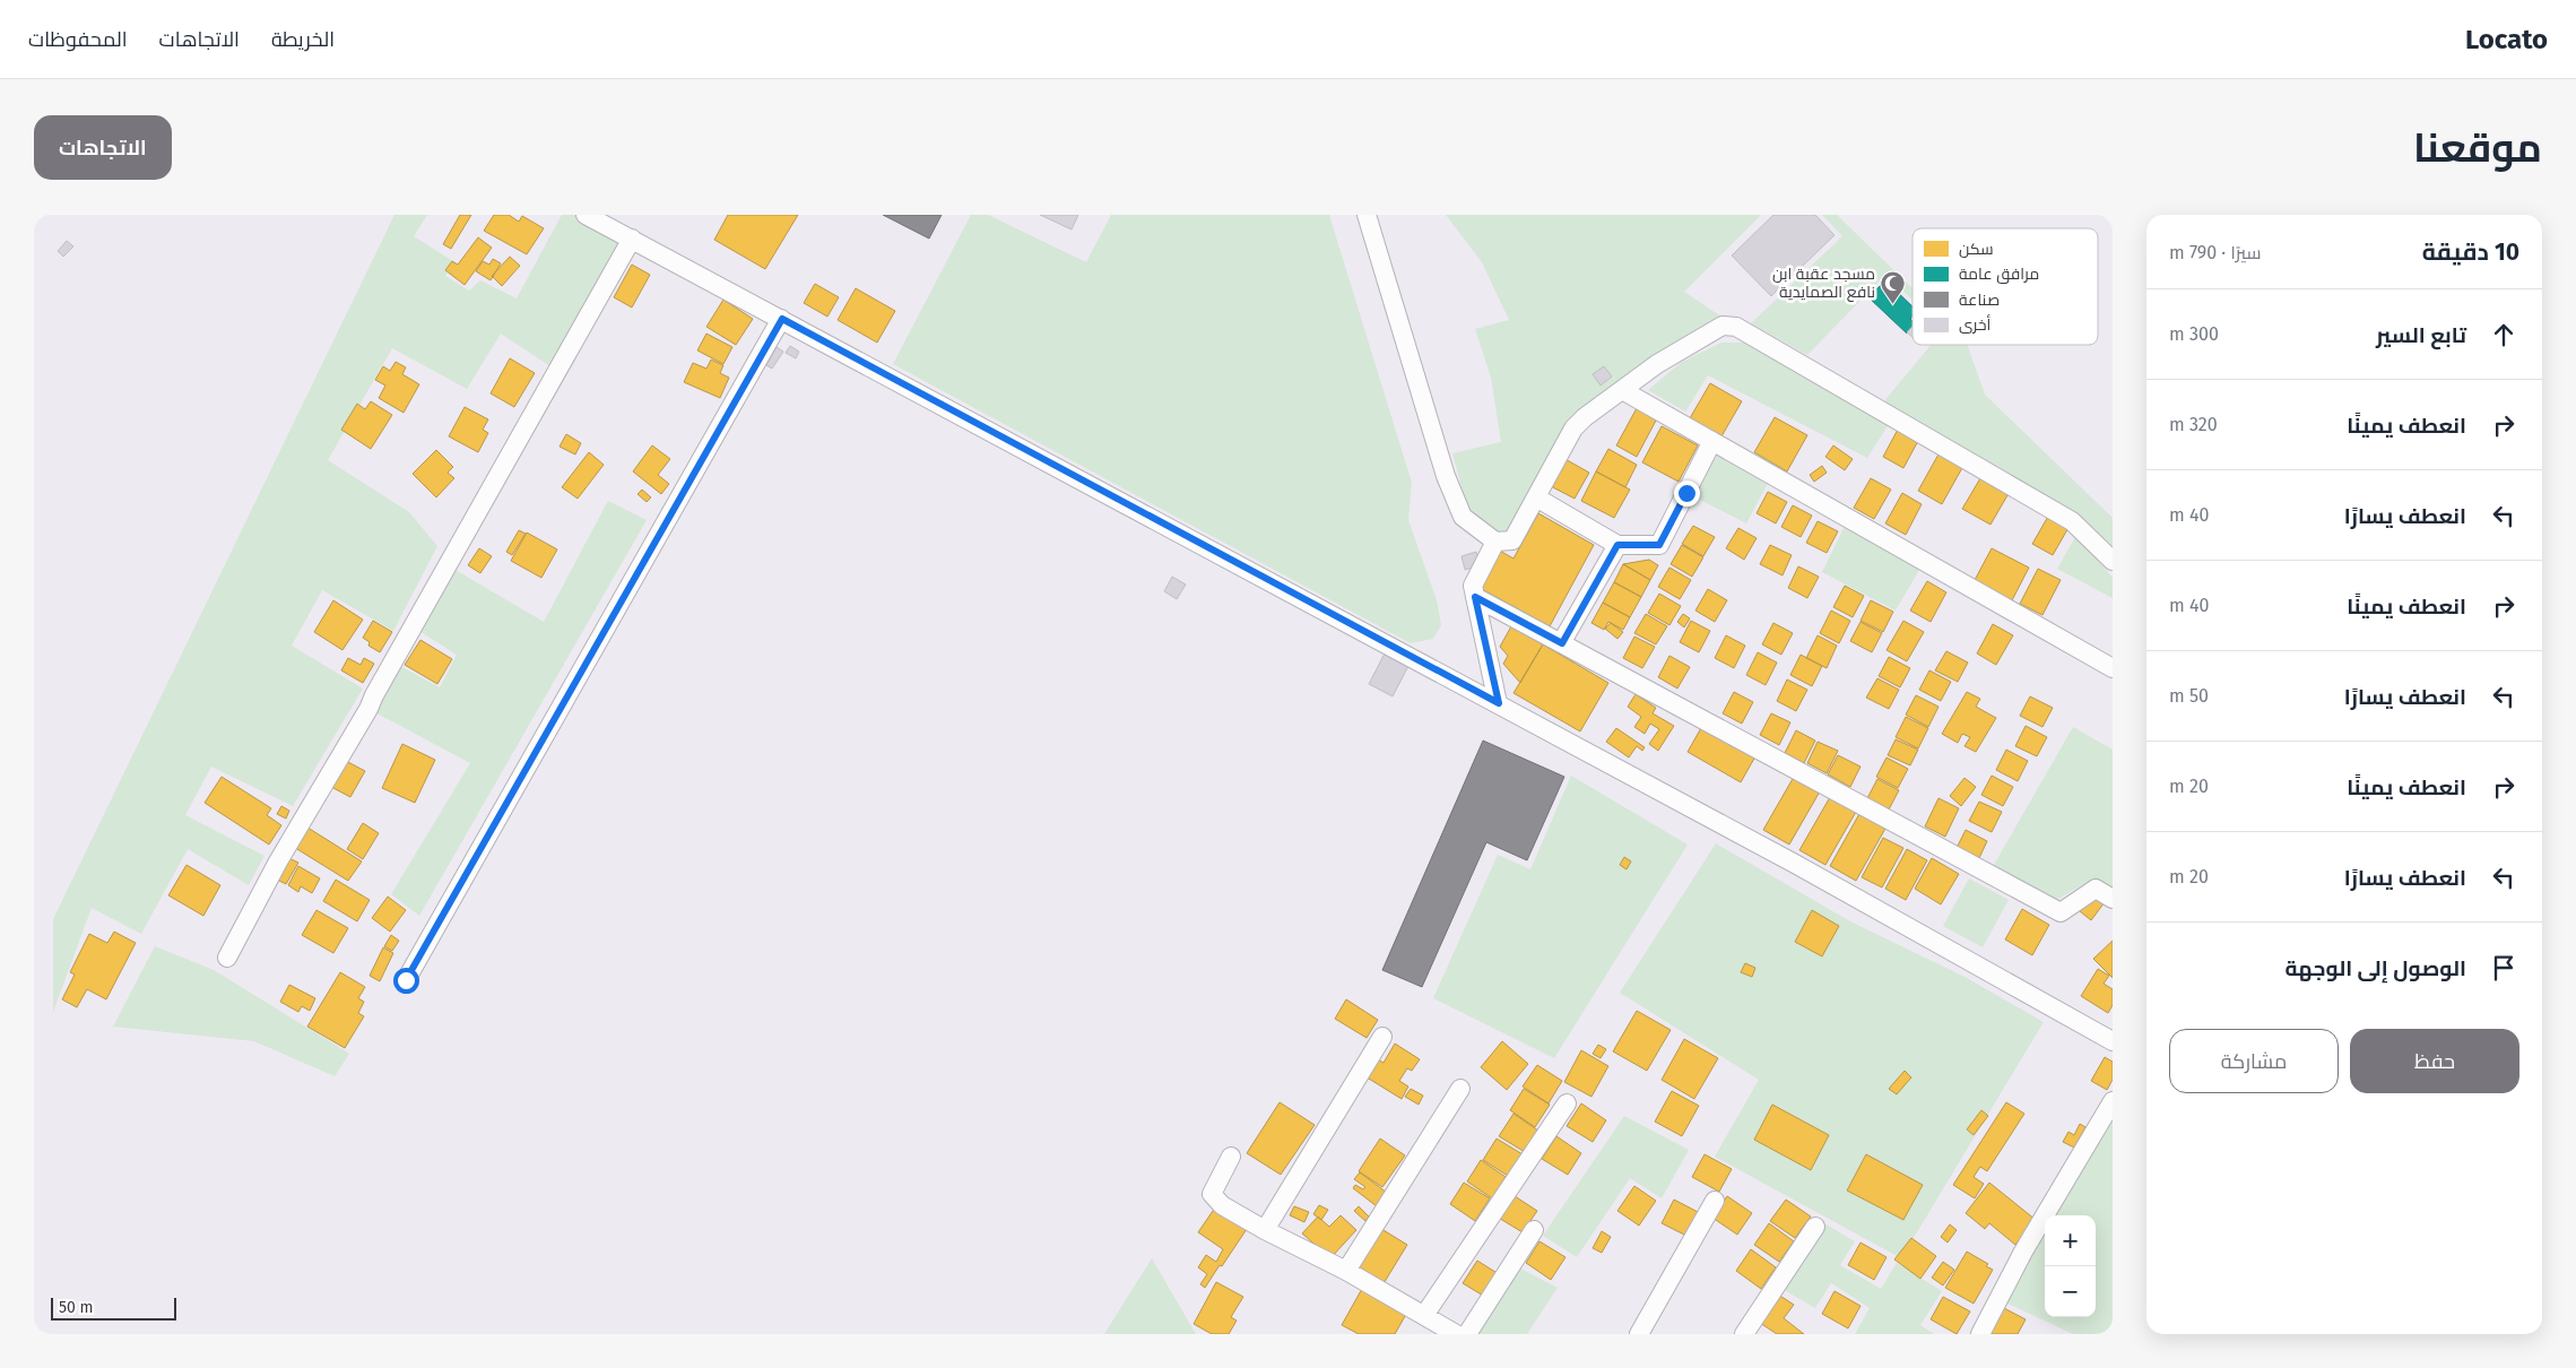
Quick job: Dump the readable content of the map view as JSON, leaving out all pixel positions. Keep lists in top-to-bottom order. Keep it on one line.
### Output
{"places":{"mosque":["مسجد عقبة ابن نافع الصمايدية"]},"legend":["سكن","مرافق عامة","صناعة","أخرى"],"scale_bar":"50 m","page":{"header":"Locato","nav":["الخريطة","الاتجاهات","المحفوظات"],"title":"موقعنا","buttons":["الاتجاهات",["حفظ","مشاركة"]],"heading":["10 دقيقة","سيرًا · 790 m"],"list":[["تابع السير","300 m"],["انعطف يمينًا","320 m"],["انعطف يسارًا","40 m"],["انعطف يمينًا","40 m"],["انعطف يسارًا","50 m"],["انعطف يمينًا","20 m"],["انعطف يسارًا","20 m"],"الوصول إلى الوجهة"],"map_buttons":["+","−"],"scale":"50 m"}}
